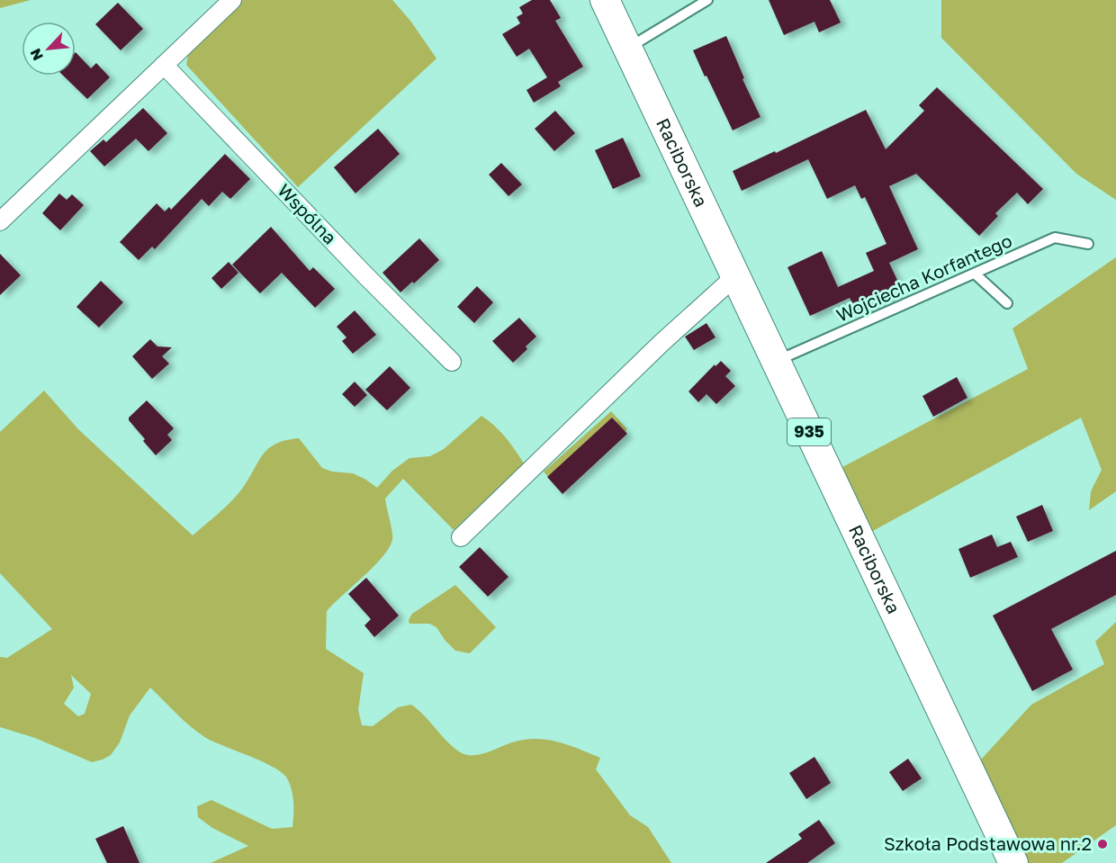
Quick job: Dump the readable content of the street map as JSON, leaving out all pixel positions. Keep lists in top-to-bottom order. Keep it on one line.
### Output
{"streets":{"main road":["Raciborska","935"],"street":["Wspólna"],"lane":["Wojciecha Korfantego"]},"crossings":[["Raciborska","Wojciecha Korfantego"]],"places":["Szkoła Podstawowa nr.2"],"north":"bottom left"}
